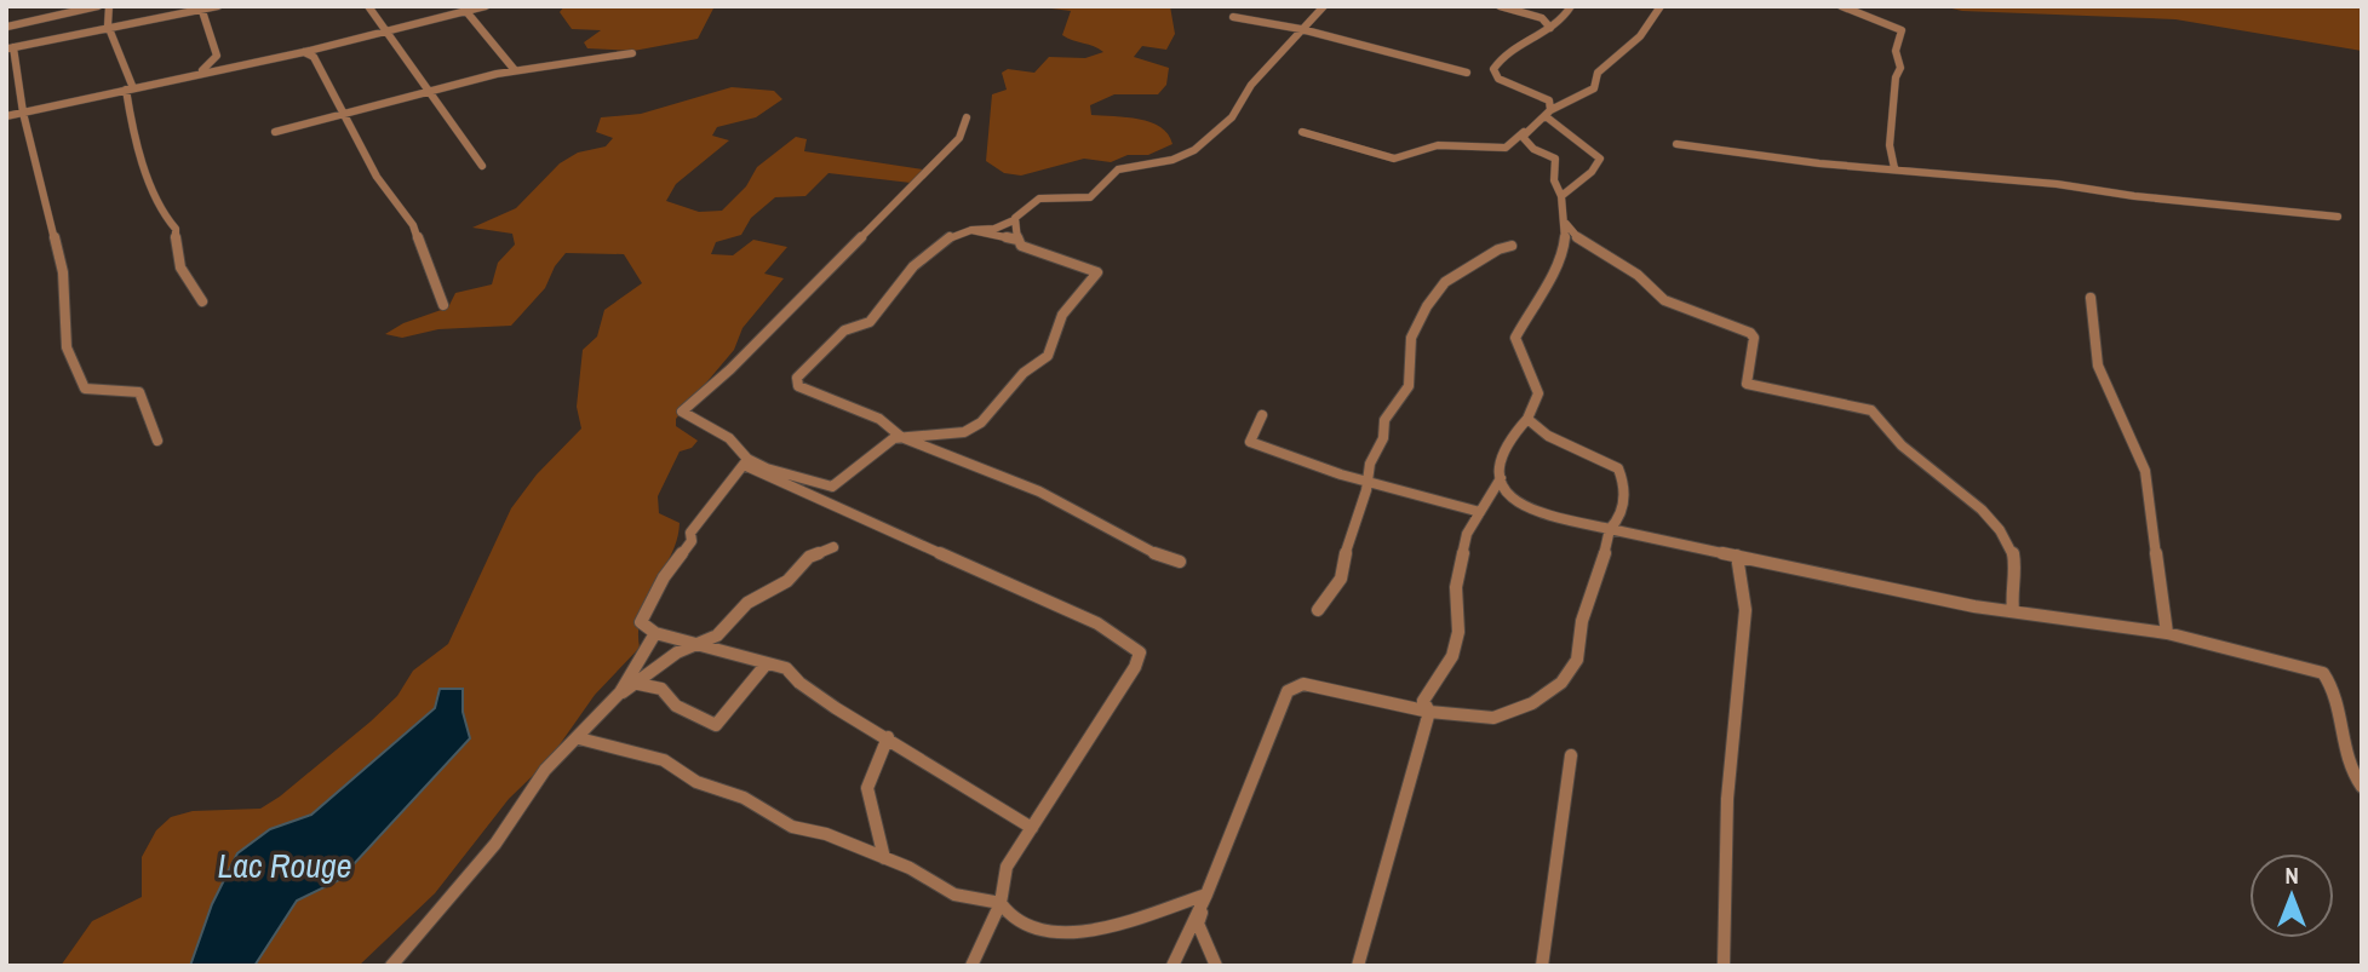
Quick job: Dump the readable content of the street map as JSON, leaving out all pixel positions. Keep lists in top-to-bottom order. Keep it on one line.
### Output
{"water":["Lac Rouge"],"north":"top"}
